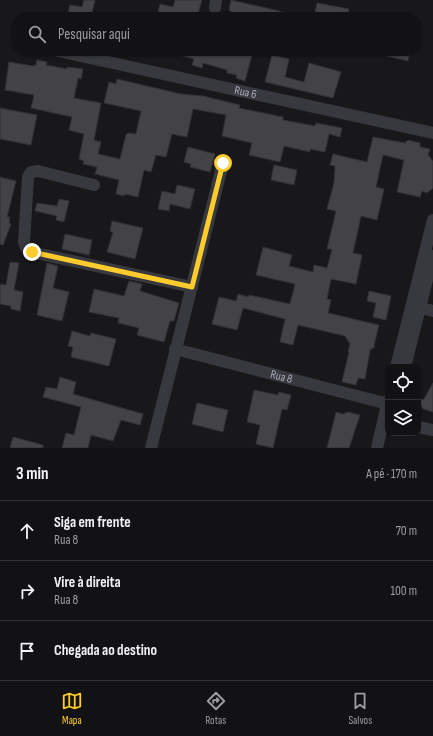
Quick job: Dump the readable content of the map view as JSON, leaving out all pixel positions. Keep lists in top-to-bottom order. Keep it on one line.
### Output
{"streets":{"street":["Rua 6","Rua 8"]},"page":{"search":"Pesquisar aqui","heading":["3 min","A pé · 170 m"],"list":[["Siga em frente","Rua 8","70 m"],["Vire à direita","Rua 8","100 m"],"Chegada ao destino"],"nav":["Mapa","Rotas","Salvos"]}}
